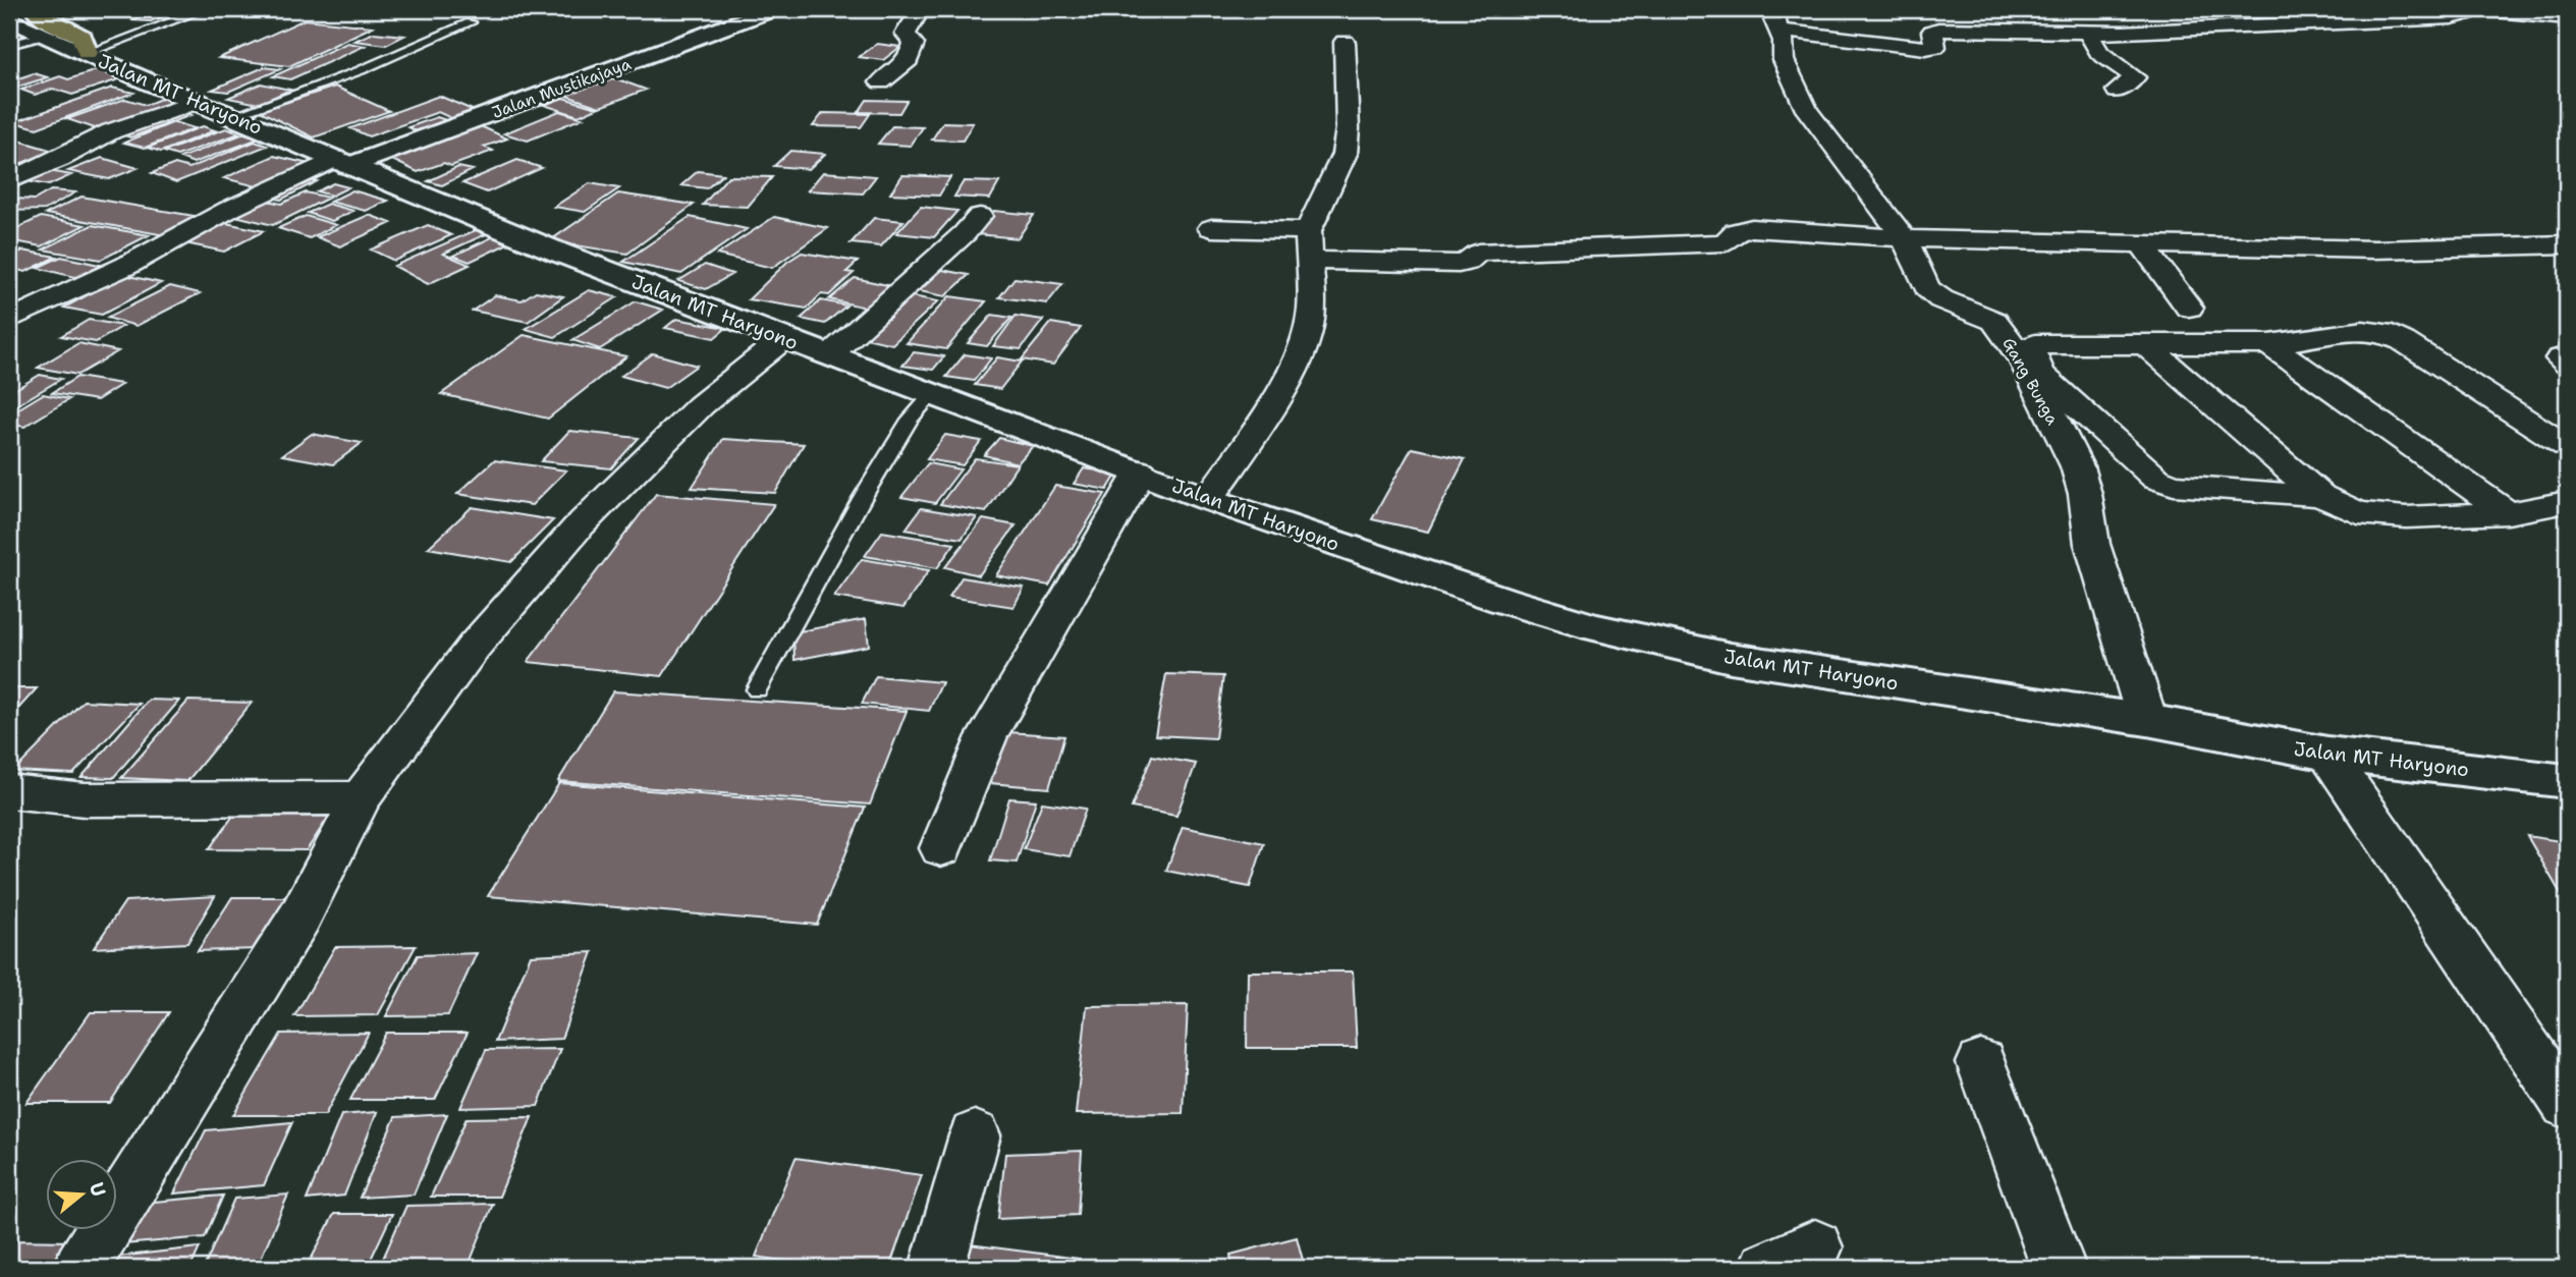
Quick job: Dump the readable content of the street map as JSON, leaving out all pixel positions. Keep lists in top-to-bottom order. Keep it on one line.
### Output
{"streets":{"main road":["Jalan Mustikajaya","Jalan MT Haryono"],"street":["Gang Bunga"]},"crossings":[["Jalan Mustikajaya","Jalan MT Haryono"],["Jalan MT Haryono","Gang Bunga"]],"north":"right"}
